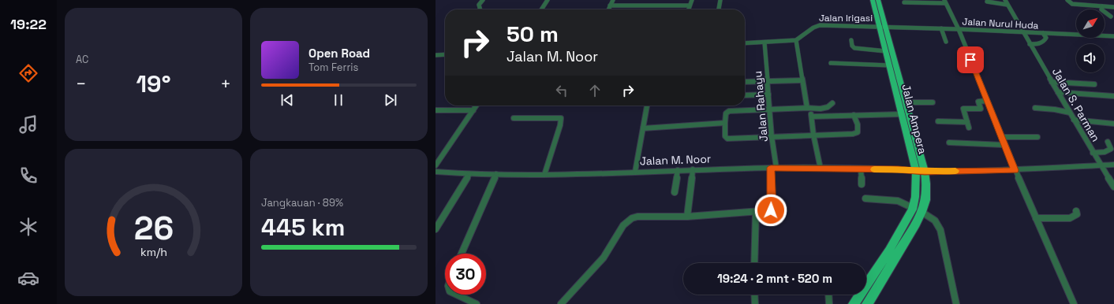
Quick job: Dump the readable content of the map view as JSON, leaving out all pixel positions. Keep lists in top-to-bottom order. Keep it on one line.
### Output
{"streets":{"main road":["Jalan Ampera"],"street":["Jalan Irigasi","Jalan Nurul Huda","Jalan S. Parman","Jalan Rahayu","Jalan M. Noor"]},"crossings":[["Jalan Irigasi","Jalan Nurul Huda"],["Jalan Irigasi","Jalan Rahayu"],["Jalan Irigasi","Jalan Ampera"],["Jalan Nurul Huda","Jalan S. Parman"],["Jalan Nurul Huda","Jalan Ampera"],["Jalan S. Parman","Jalan M. Noor"],["Jalan Rahayu","Jalan M. Noor"],["Jalan Ampera","Jalan M. Noor"]],"north":"top right","page":{"tabs":"19:22","tile":["AC",["Jangkauan · 89%","445 km"]],"turn":["50 m","Jalan M. Noor"],"song":["Open Road","Tom Ferris"],"heat":["−","19°","+"],"limit":"30","trip":"19:24 · 2 mnt · 520 m","gauge":["26","km/h"]}}
